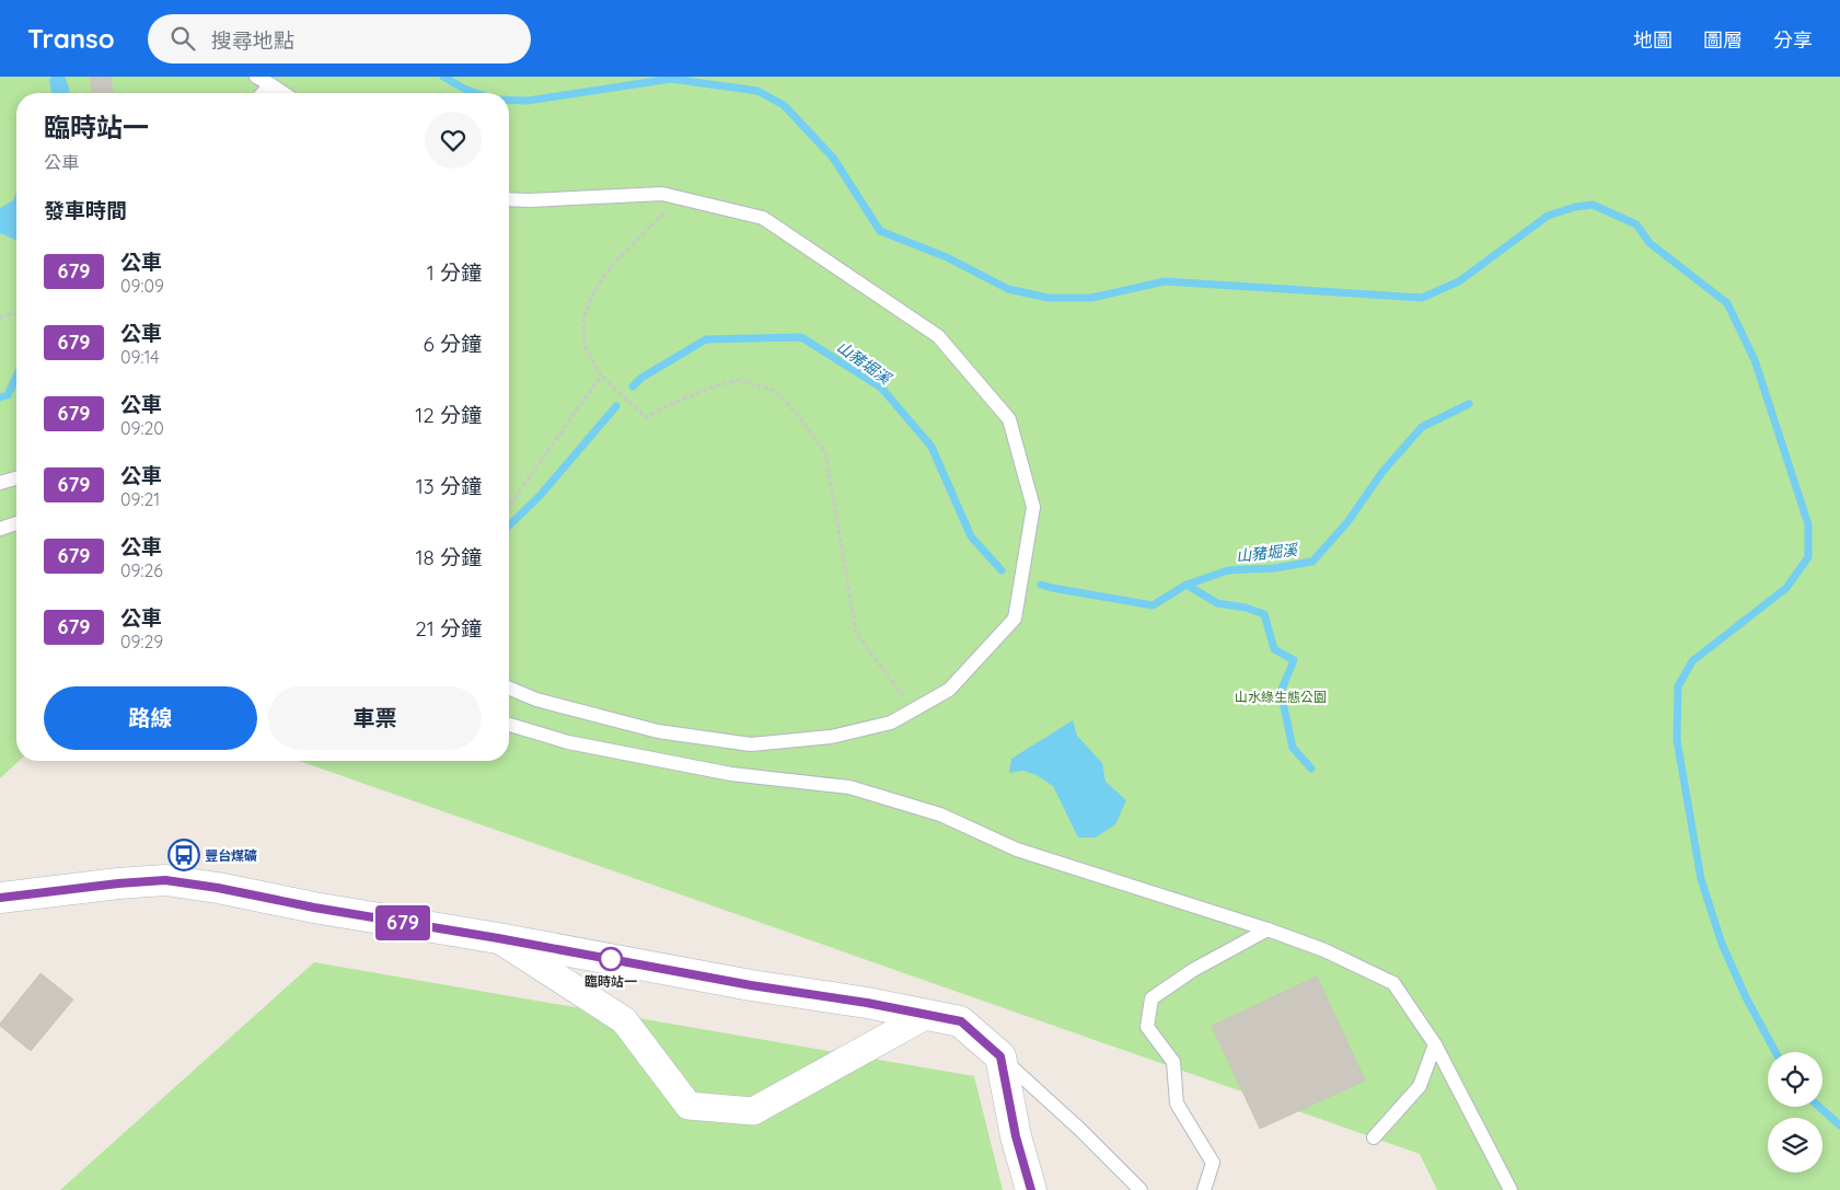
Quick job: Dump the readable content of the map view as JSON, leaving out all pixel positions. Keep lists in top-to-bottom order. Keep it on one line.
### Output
{"water":["山豬堀溪"],"parks":["山水綠生態公園"],"places":{"bus stop":["豐台煤礦"],"other":["臨時站一"]},"lines":["bus line 679"],"page":{"header":"Transo","search":"搜尋地點","nav":["地圖","圖層","分享"],"on_map":"679","heading":[["臨時站一","公車"],"發車時間"],"list":[{"mark":"679","name":"公車","note":"09:09","value":"1 分鐘"},{"mark":"679","name":"公車","note":"09:14","value":"6 分鐘"},{"mark":"679","name":"公車","note":"09:20","value":"12 分鐘"},{"mark":"679","name":"公車","note":"09:21","value":"13 分鐘"},{"mark":"679","name":"公車","note":"09:26","value":"18 分鐘"},{"mark":"679","name":"公車","note":"09:29","value":"21 分鐘"}],"buttons":["路線","車票"]}}
